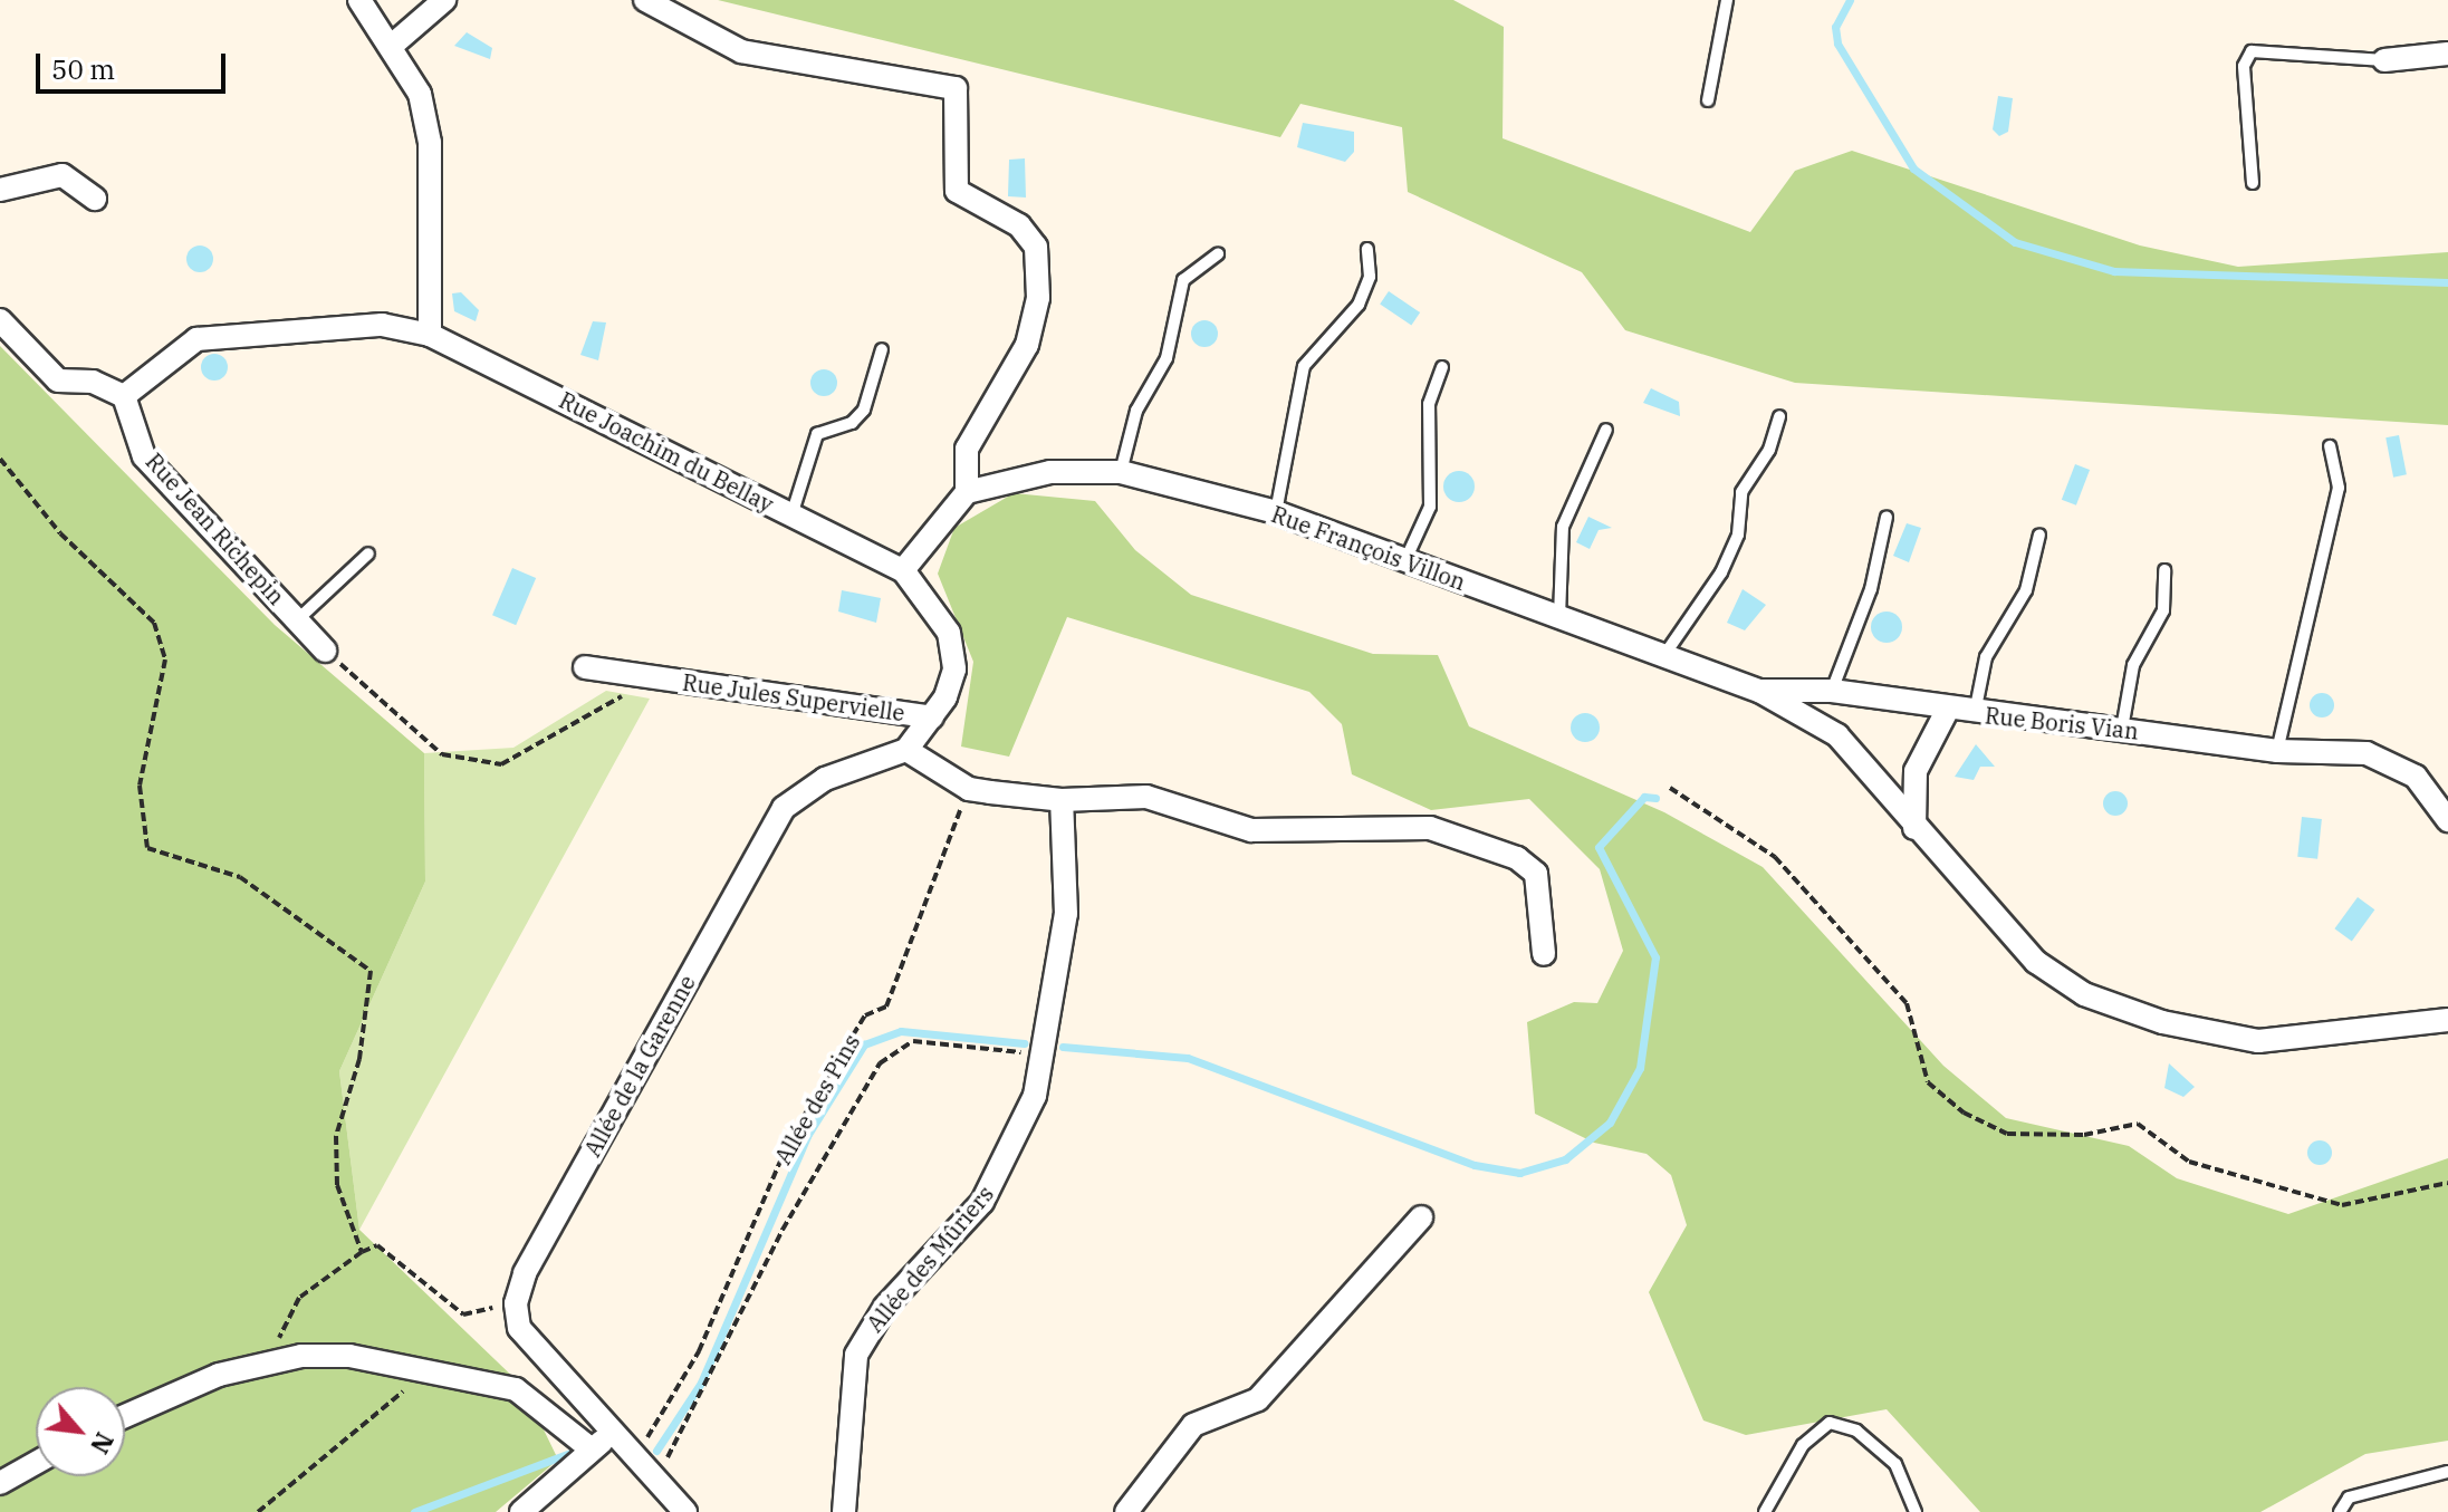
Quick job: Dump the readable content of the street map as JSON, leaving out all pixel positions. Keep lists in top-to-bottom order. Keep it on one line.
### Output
{"streets":{"street":["Rue Joachim du Bellay","Rue Jean Richepin","Rue François Villon","Rue Jules Supervielle","Rue Boris Vian","Allée de la Garenne","Allée des Mûriers"],"path":["Allée des Pins"]},"crossings":[["Rue Joachim du Bellay","Rue Jean Richepin"],["Rue Jean Richepin","Rue Jules Supervielle"],["Rue François Villon","Rue Boris Vian"]],"scale_bar":"50 m","north":"bottom right"}
